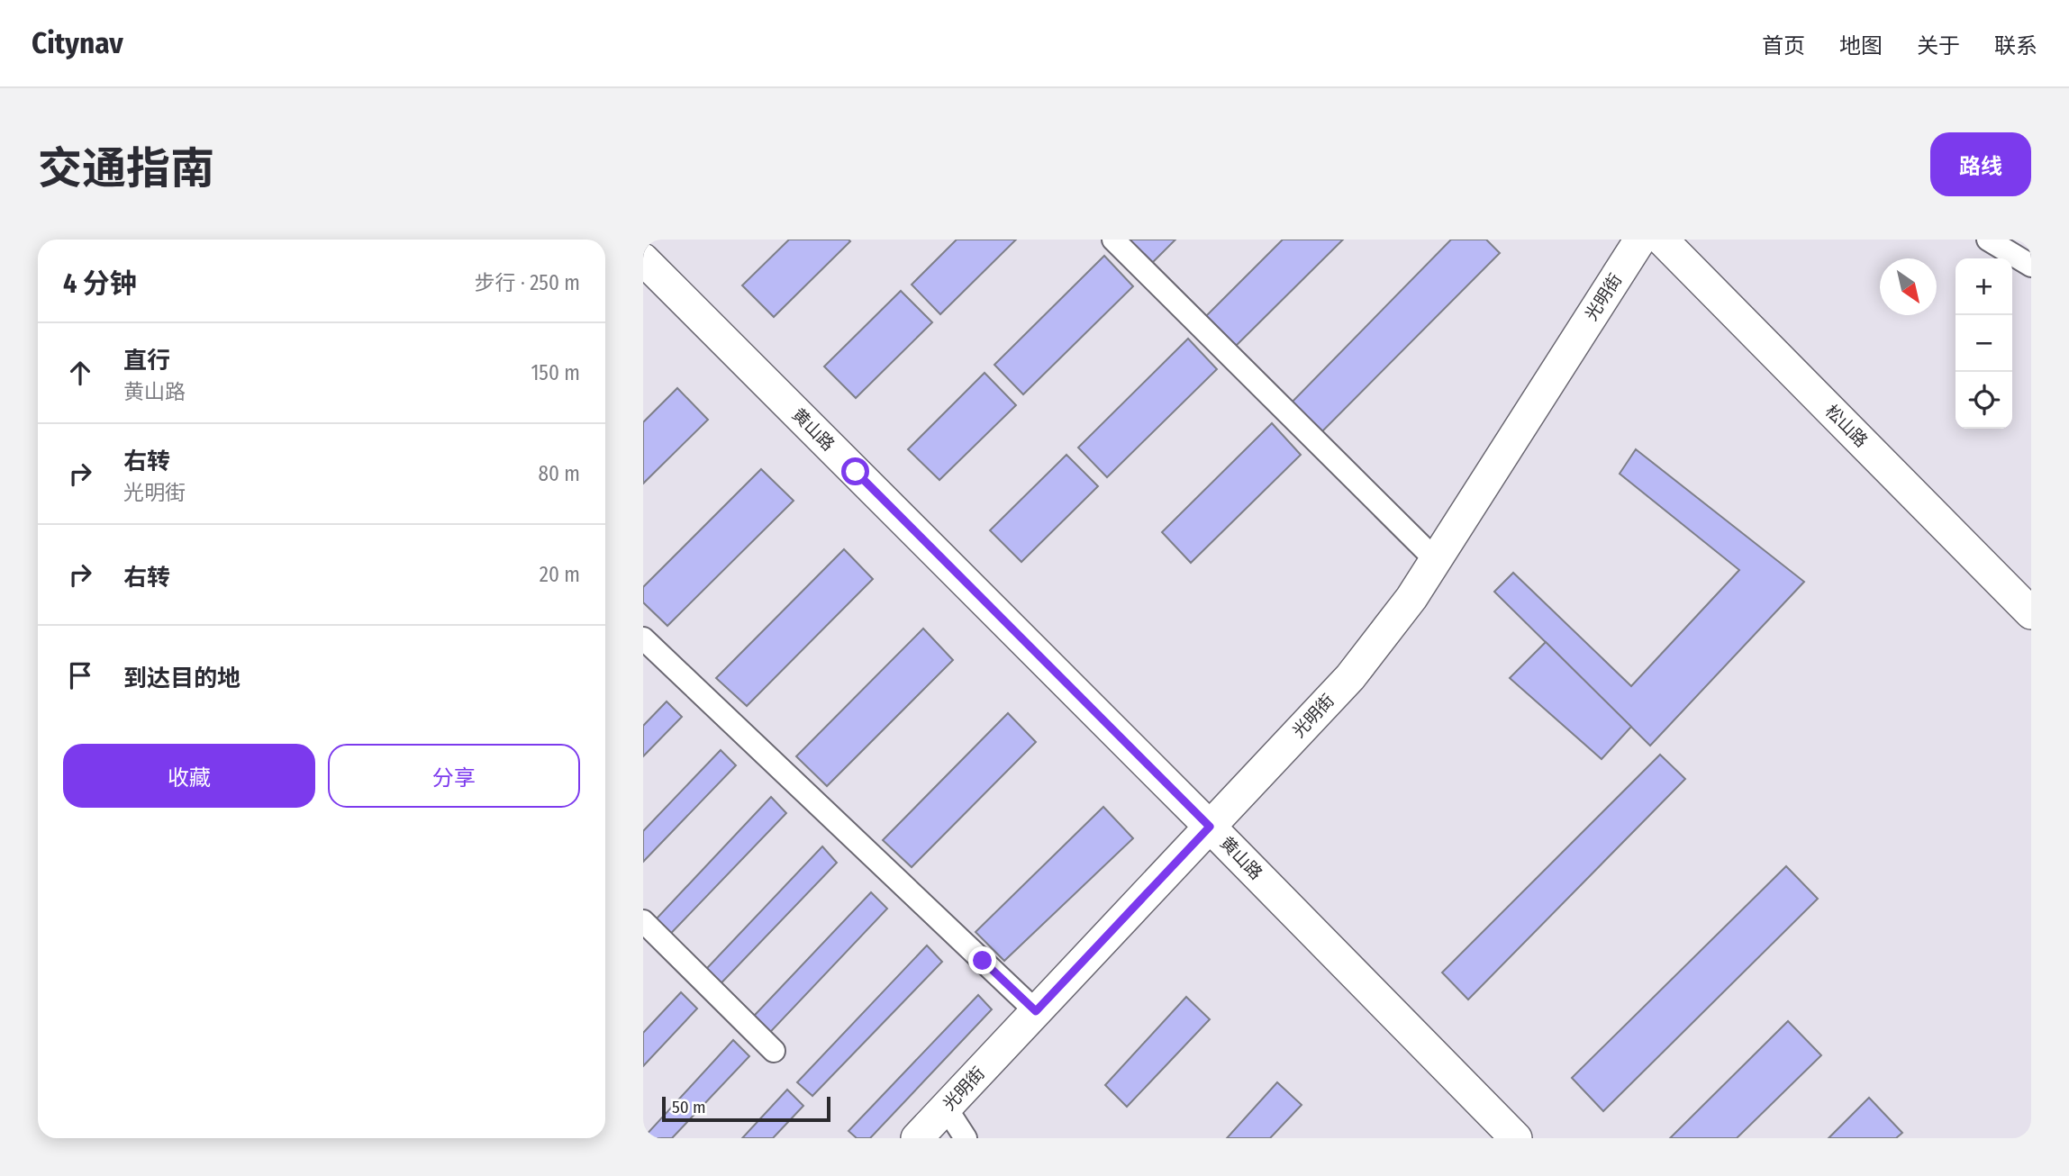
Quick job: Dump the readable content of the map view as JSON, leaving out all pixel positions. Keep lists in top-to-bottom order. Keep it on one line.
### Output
{"streets":{"street":["光明街","松山路","黄山路"]},"crossings":[["光明街","黄山路"]],"scale_bar":"50 m","north":"bottom right","page":{"header":"Citynav","nav":["首页","地图","关于","联系"],"title":"交通指南","buttons":["路线",["收藏","分享"]],"heading":["4 分钟","步行 · 250 m"],"map_buttons":["+","−"],"list":[["直行","黄山路","150 m"],["右转","光明街","80 m"],["右转","20 m"],"到达目的地"],"scale":"50 m"}}
